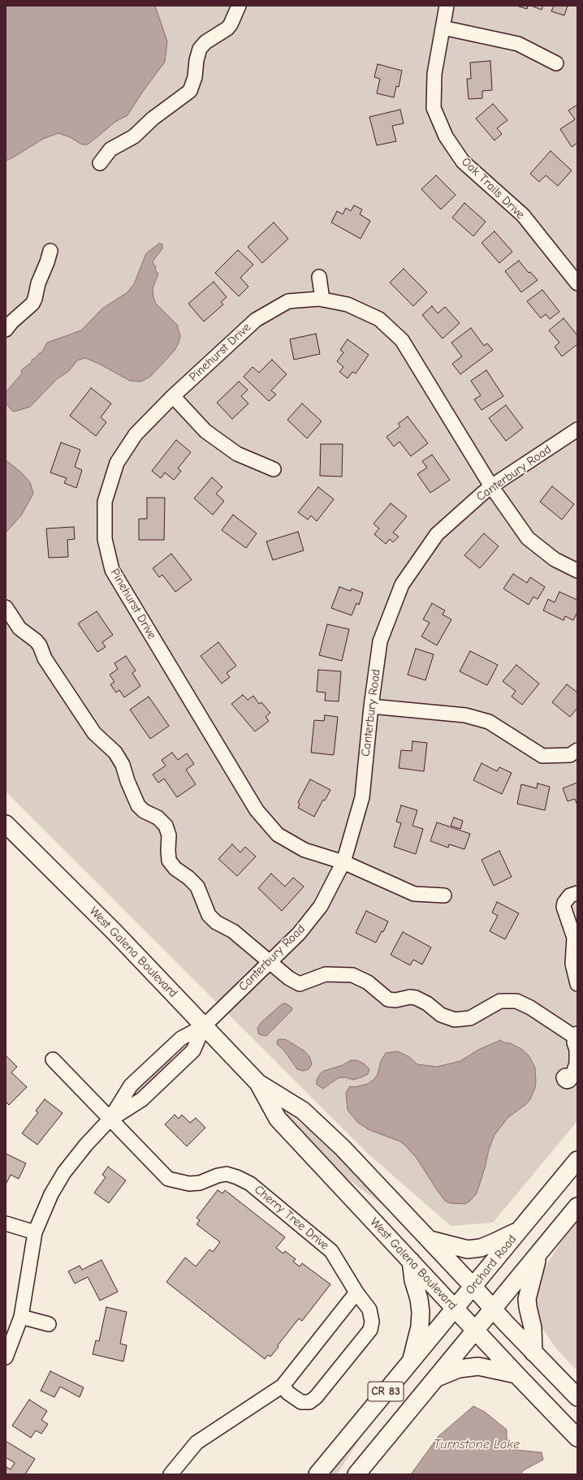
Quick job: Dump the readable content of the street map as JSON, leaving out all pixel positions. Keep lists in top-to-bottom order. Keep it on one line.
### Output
{"streets":{"main road":["West Galena Boulevard","Orchard Road","CR 83"],"street":["Oak Trails Drive","Pinehurst Drive","Canterbury Road","Cherry Tree Drive"]},"crossings":[["Pinehurst Drive","Canterbury Road"],["Canterbury Road","West Galena Boulevard"],["Canterbury Road","Cherry Tree Drive"],["West Galena Boulevard","Orchard Road"],["West Galena Boulevard","CR 83"]],"water":["Turnstone Lake"]}
